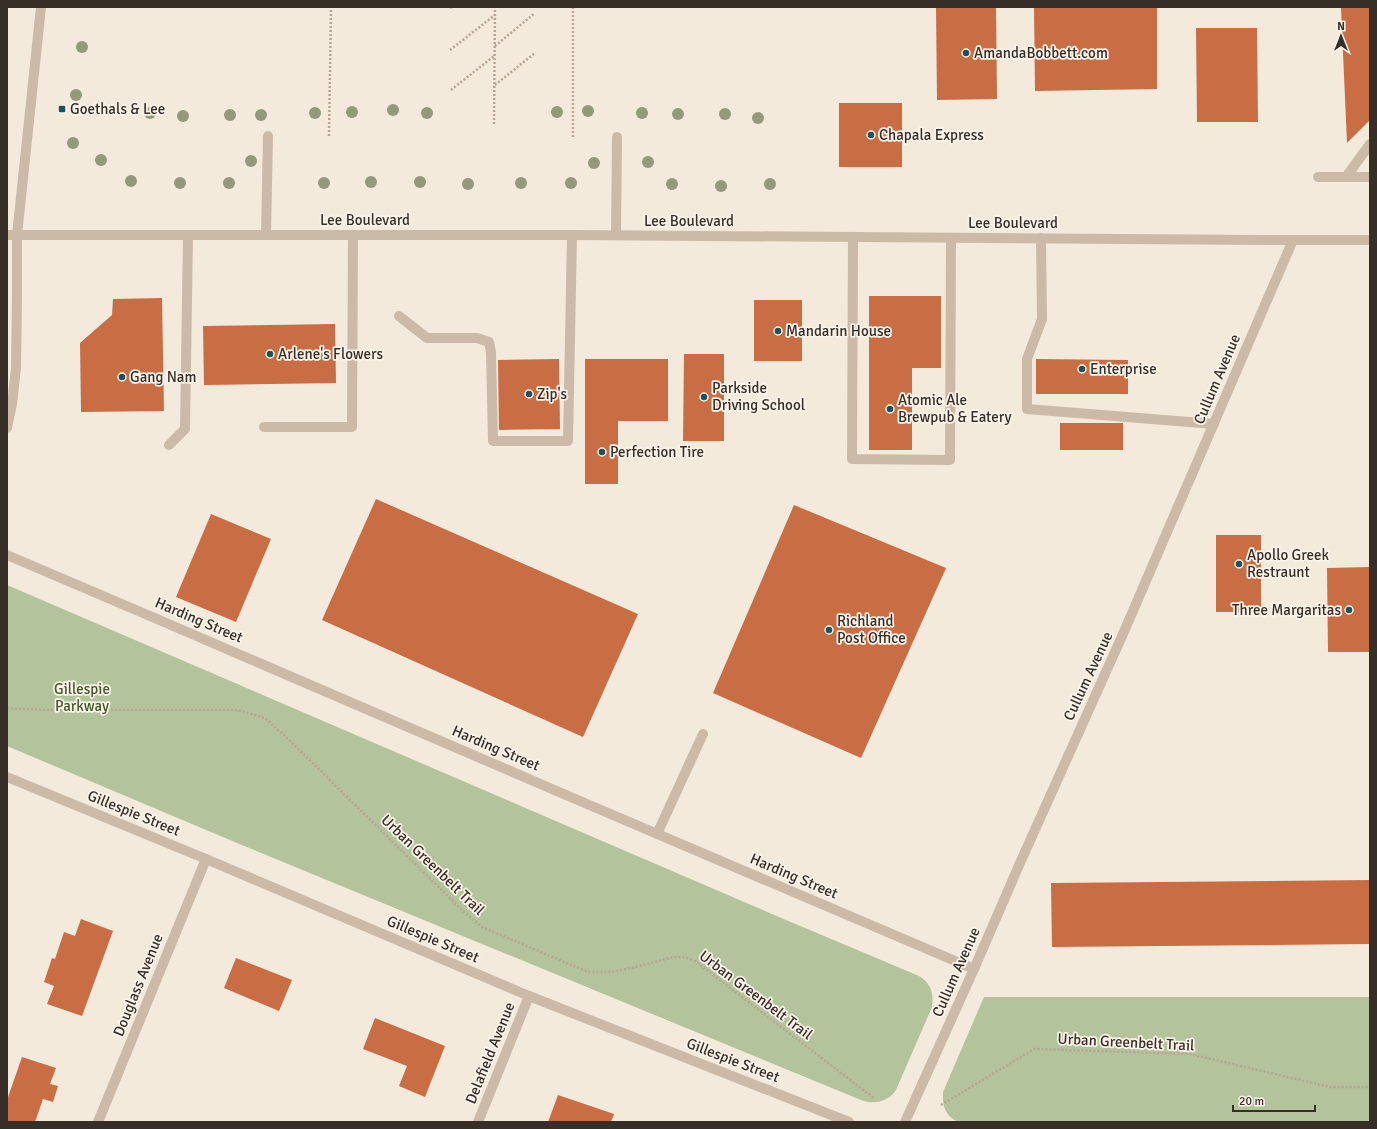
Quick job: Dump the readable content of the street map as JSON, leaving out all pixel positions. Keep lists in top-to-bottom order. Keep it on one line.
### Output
{"streets":{"street":["Lee Boulevard","Cullum Avenue","Harding Street","Gillespie Street","Douglass Avenue","Delafield Avenue"],"path":["Urban Greenbelt Trail"]},"crossings":[["Lee Boulevard","Cullum Avenue"],["Cullum Avenue","Harding Street"],["Gillespie Street","Douglass Avenue"],["Gillespie Street","Delafield Avenue"]],"parks":["Gillespie Parkway"],"places":{"other":["AmandaBobbett.com","Chapala Express","Mandarin House","Arlene's Flowers","Enterprise","Gang Nam","Zip's","Parkside Driving School","Atomic Ale Brewpub & Eatery","Perfection Tire","Apollo Greek Restraunt","Three Margaritas","Richland Post Office"],"transit":["Goethals & Lee"]},"scale_bar":"20 m","north":"top"}
